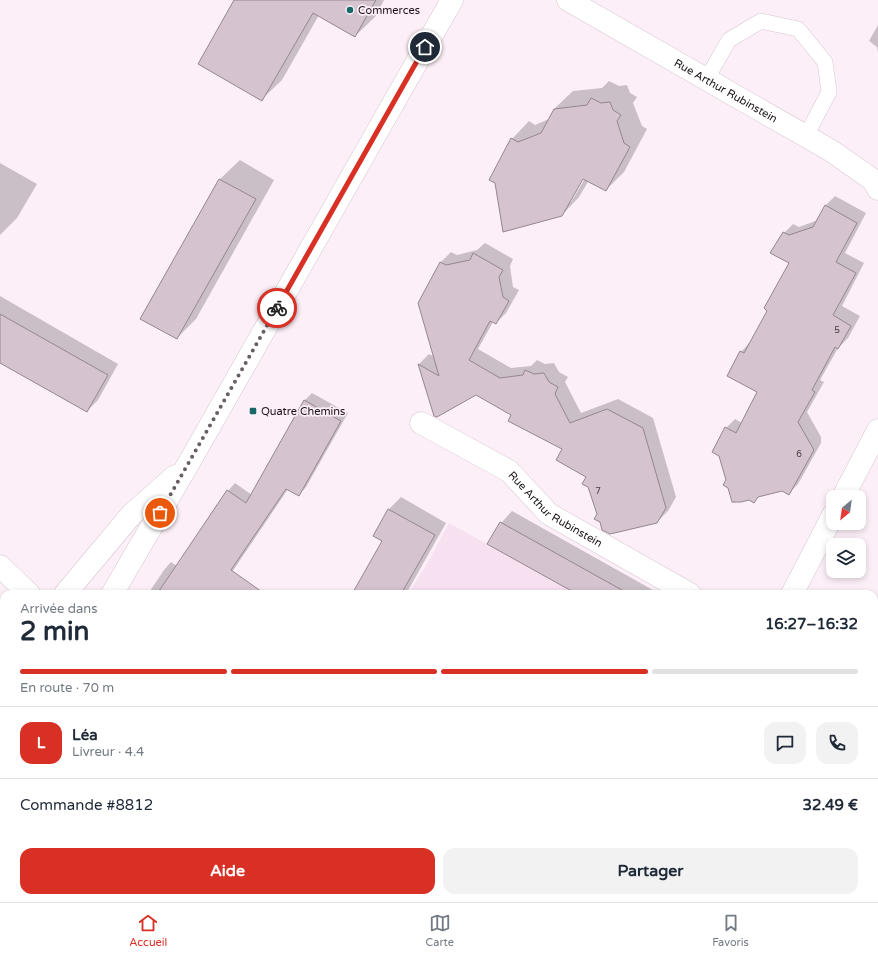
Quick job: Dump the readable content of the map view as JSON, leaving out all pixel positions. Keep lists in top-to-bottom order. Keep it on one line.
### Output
{"streets":{"main road":["Rue Arthur Rubinstein"]},"places":{"other":["Commerces"],"transit":["Quatre Chemins"]},"house_numbers":["5","6","7"],"north":"bottom left","page":{"heading":["2 min","Arrivée dans","16:27–16:32"],"panel":["Léa","Livreur · 4.4","Commande #8812","32.49 €"],"bar":"En route · 70 m","round":"L","buttons":["Aide","Partager"],"tabs":["Accueil","Carte","Favoris"]}}
